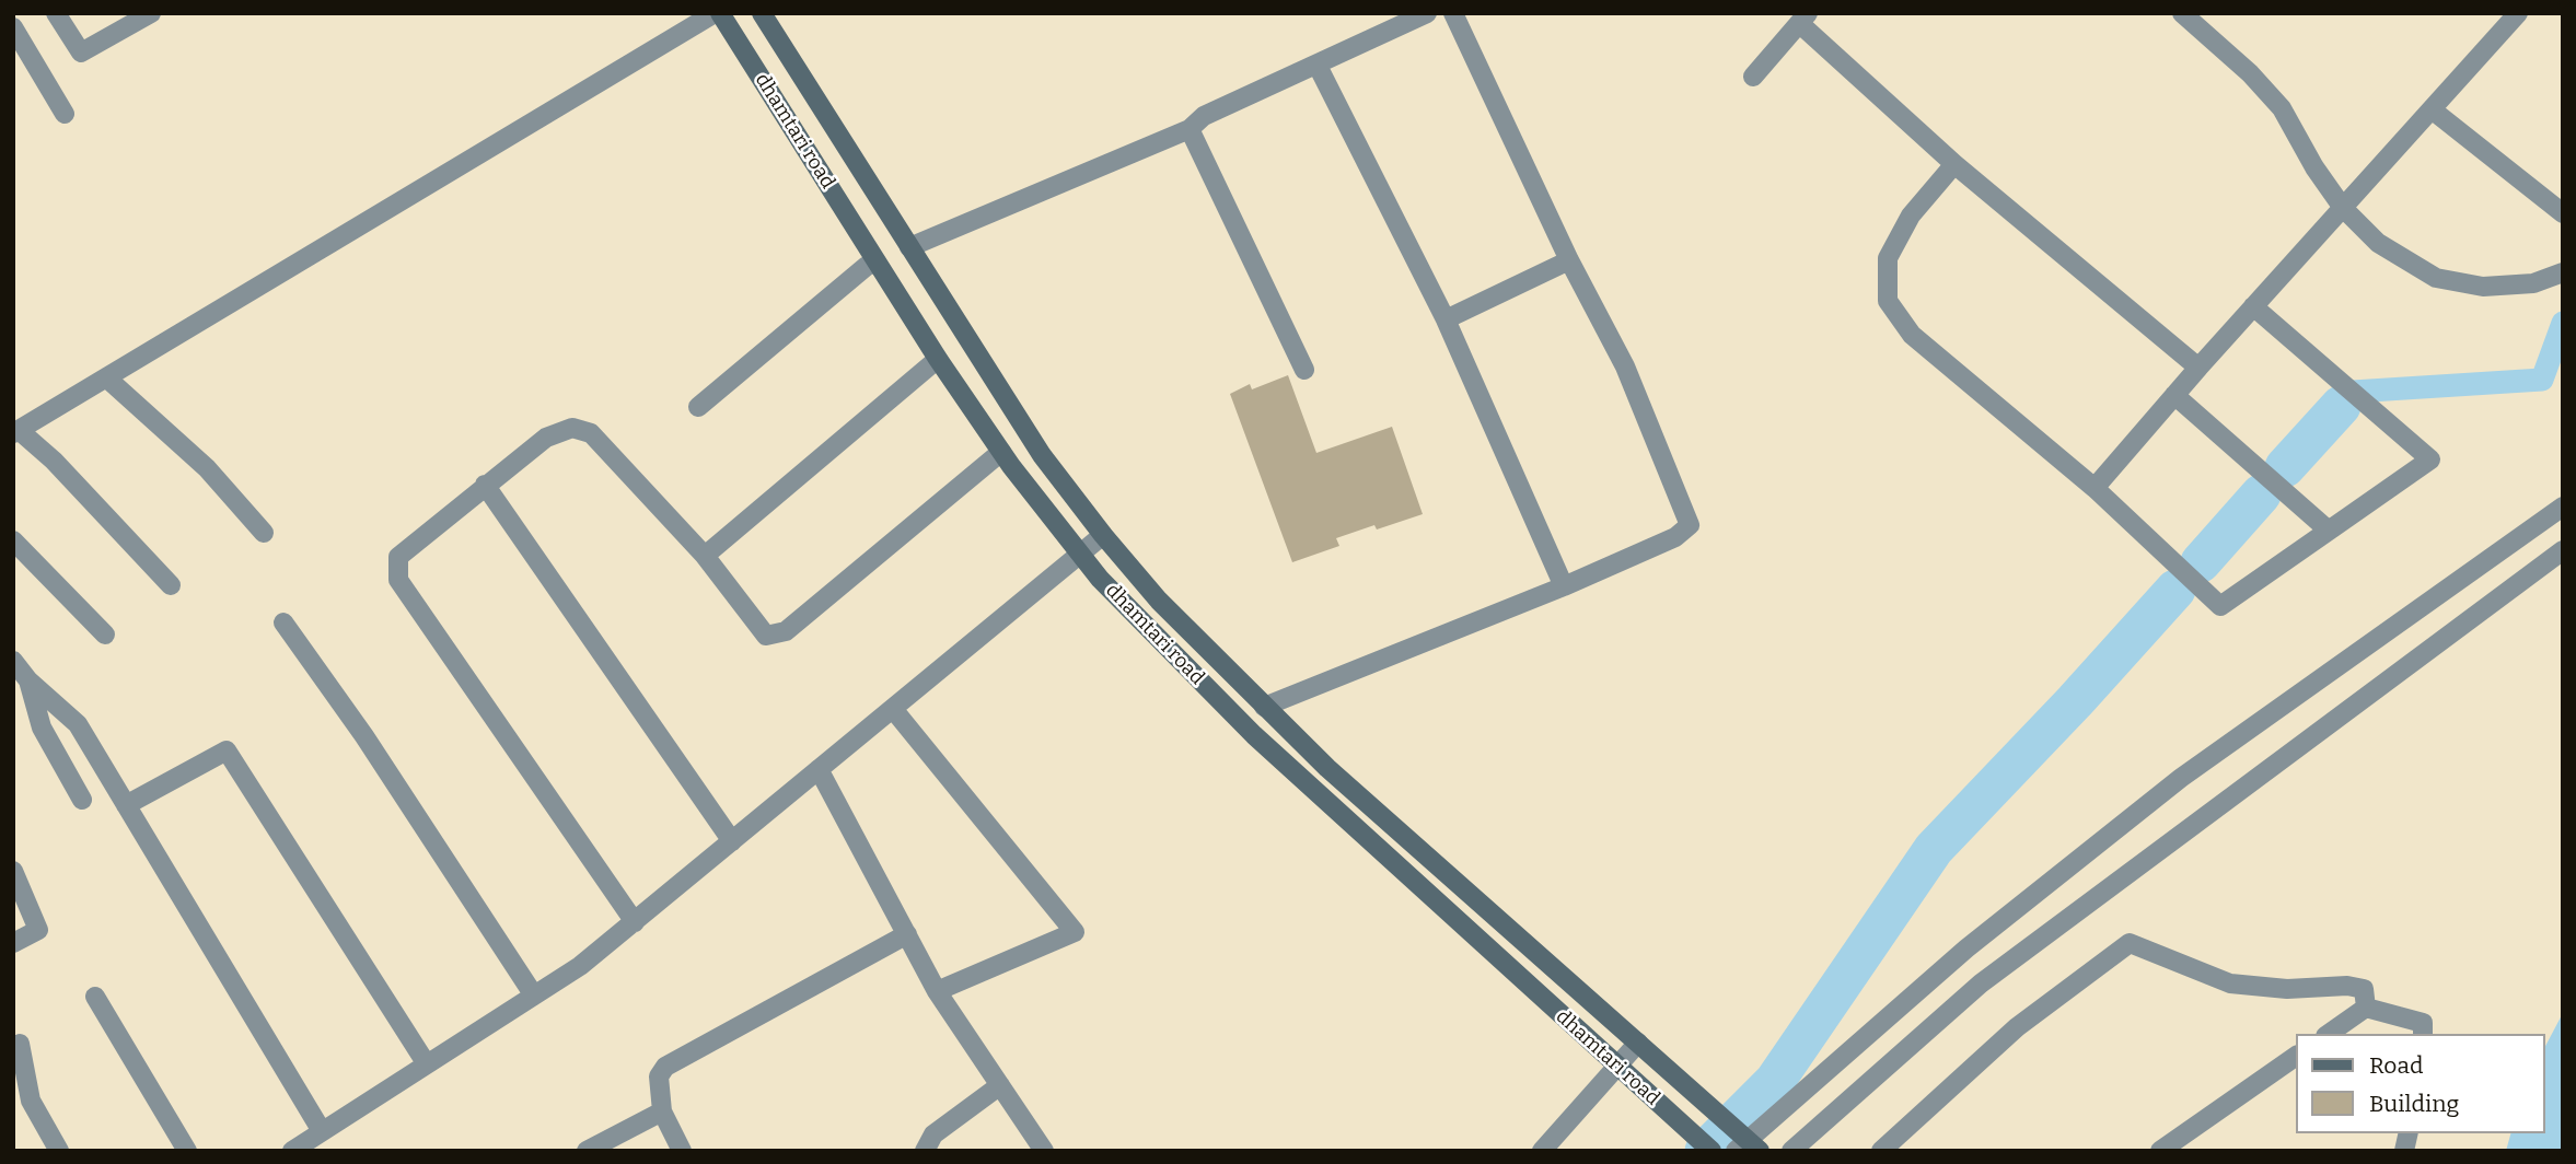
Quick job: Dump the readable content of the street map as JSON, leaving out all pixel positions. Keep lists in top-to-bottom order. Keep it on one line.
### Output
{"streets":{"main road":["dhamtari road"]},"legend":["Road","Building"]}
